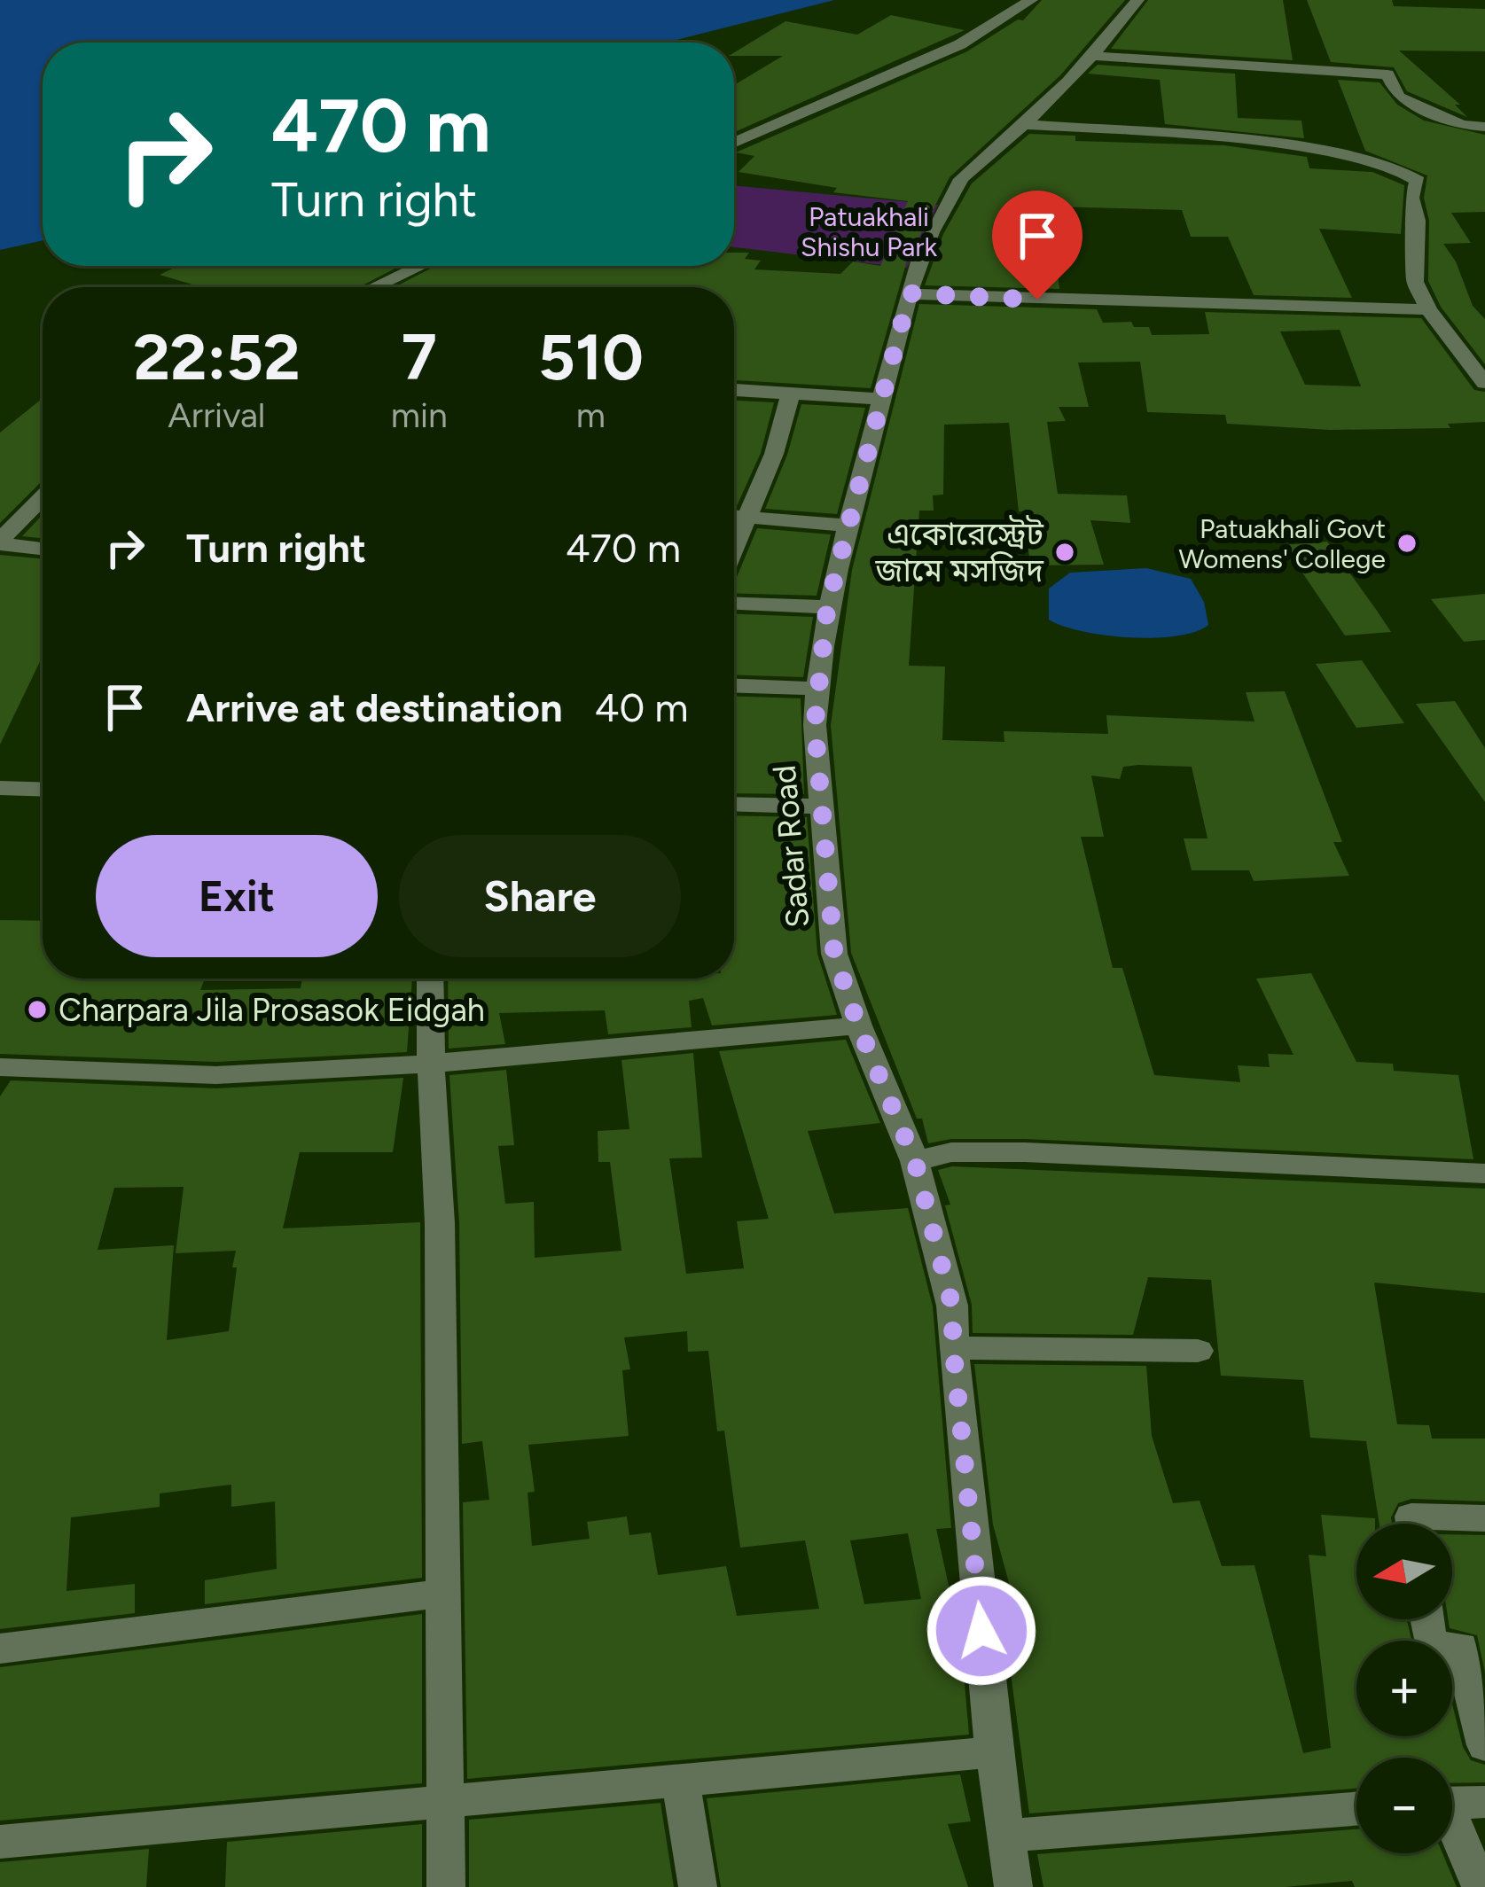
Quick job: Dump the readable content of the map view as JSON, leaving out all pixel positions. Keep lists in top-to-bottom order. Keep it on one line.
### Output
{"streets":{"street":["Sadar Road"]},"parks":["Patuakhali Shishu Park"],"places":["Patuakhali Govt Womens' College","একোরেস্ট্রেট জামে মসজিদ","Charpara Jila Prosasok Eidgah"],"north":"left","page":{"turn":["470 m","Turn right"],"eta":["22:52","Arrival","7","min","510","m"],"list":[{"name":"Turn right","value":"470 m"},{"name":"Arrive at destination","value":"40 m"}],"buttons":["Exit","Share"],"map_buttons":["+","−"]}}
